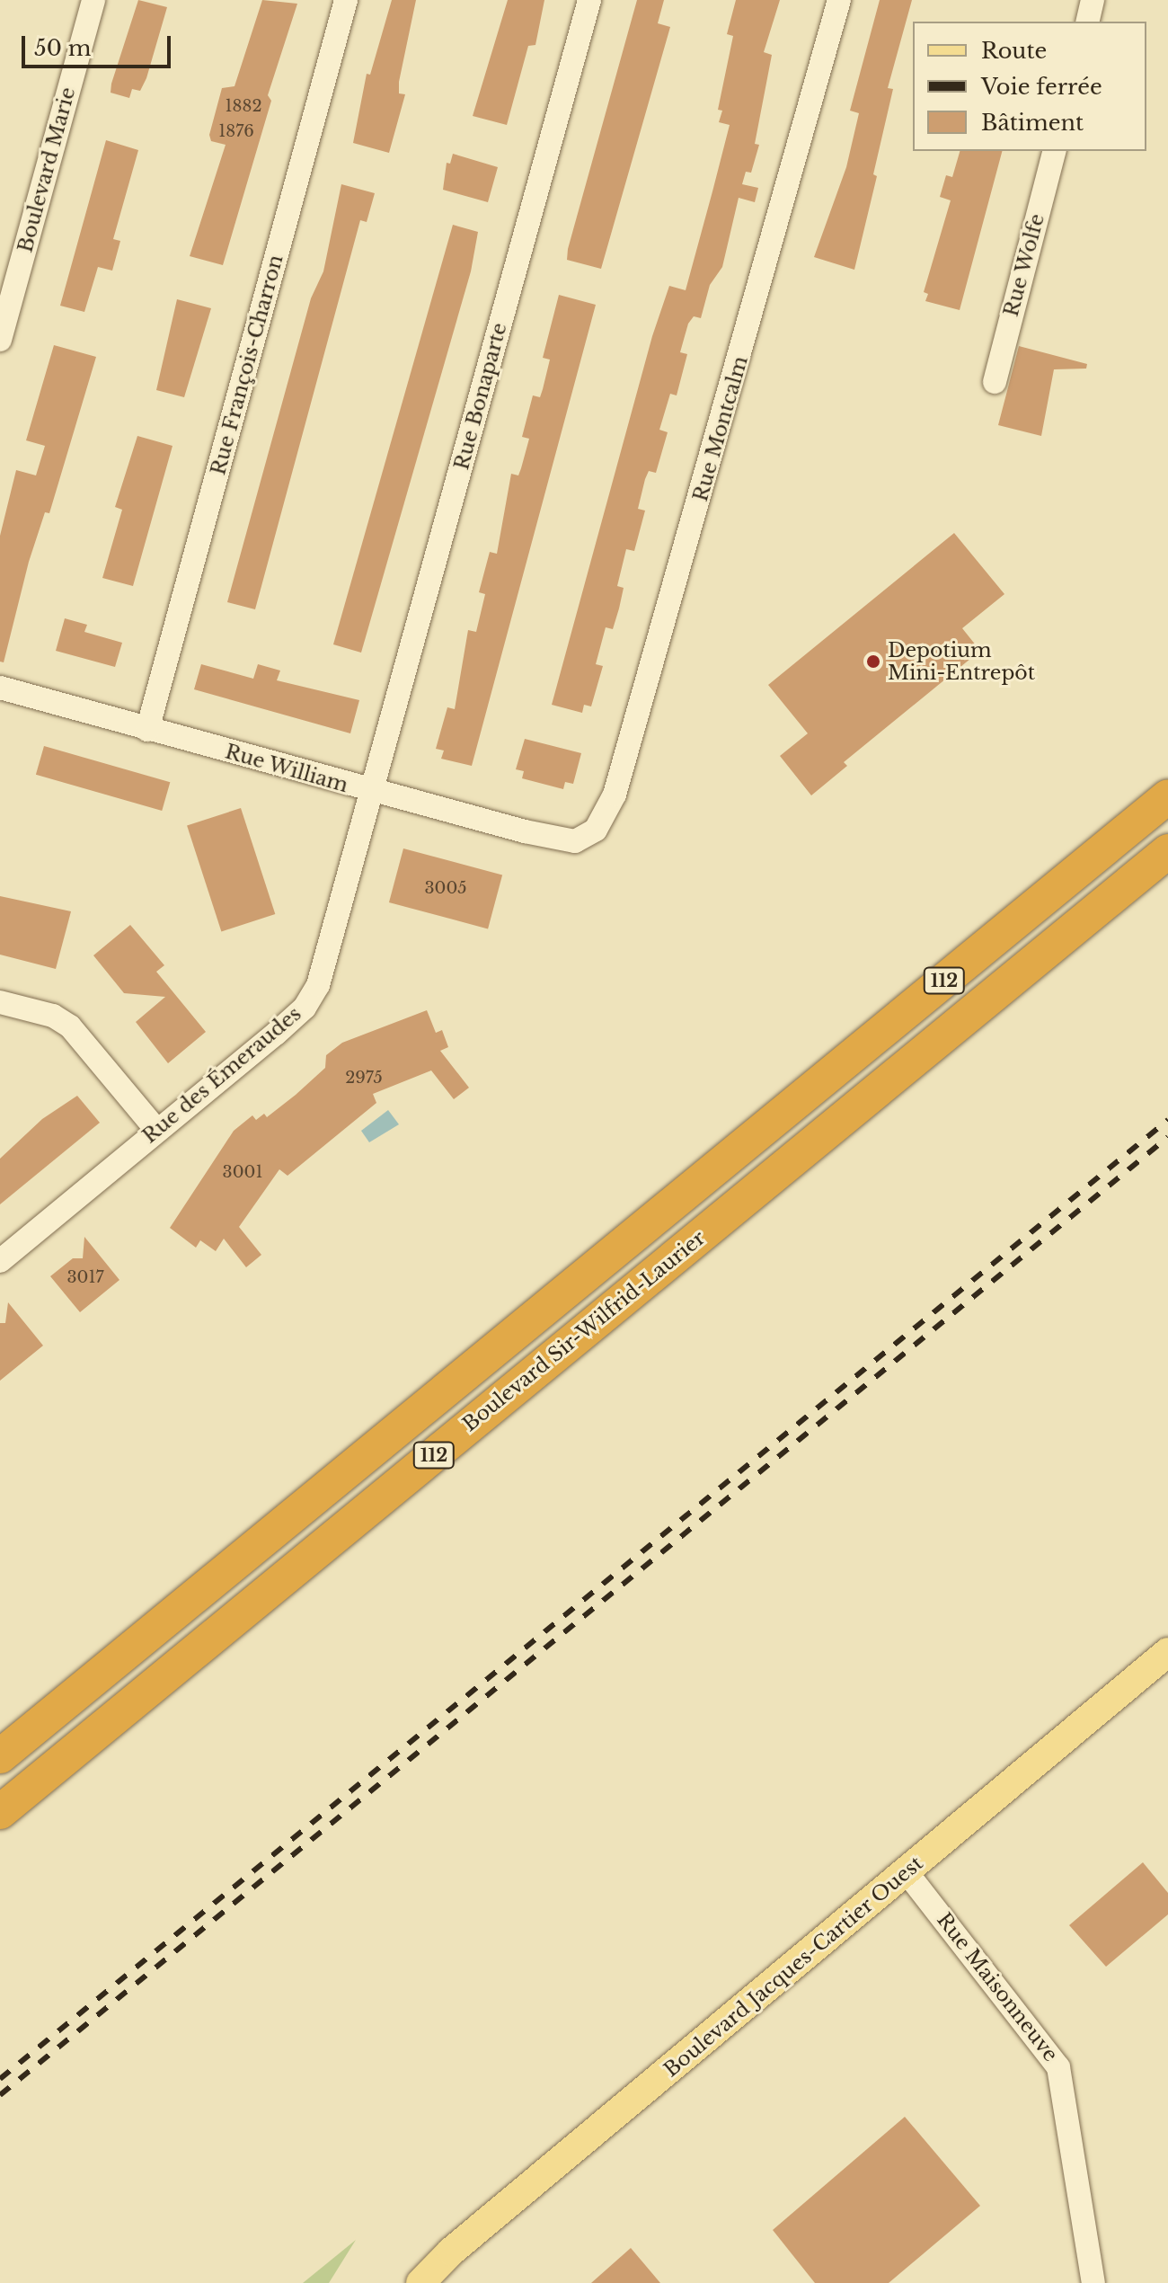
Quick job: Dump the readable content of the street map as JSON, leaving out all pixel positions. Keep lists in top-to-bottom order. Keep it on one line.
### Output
{"streets":{"highway":["112","Boulevard Sir-Wilfrid-Laurier"],"main road":["Boulevard Jacques-Cartier Ouest"],"street":["Boulevard Marie","Rue Wolfe","Rue François-Charron","Rue Bonaparte","Rue Montcalm","Rue William","Rue des Émeraudes","Rue Maisonneuve"]},"crossings":[["Rue François-Charron","Rue William"],["Rue Bonaparte","Rue William"],["Rue Bonaparte","Rue des Émeraudes"],["Rue Montcalm","Rue William"],["Rue William","Rue des Émeraudes"],["Boulevard Jacques-Cartier Ouest","Rue Maisonneuve"]],"places":["Depotium Mini-Entrepôt"],"house_numbers":["1882","1876","3005","2975","3001","3017"],"legend":["Route","Voie ferrée","Bâtiment"],"scale_bar":"50 m"}
